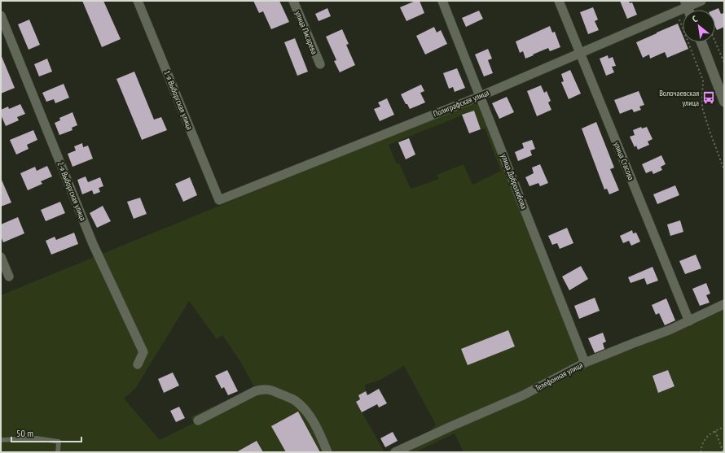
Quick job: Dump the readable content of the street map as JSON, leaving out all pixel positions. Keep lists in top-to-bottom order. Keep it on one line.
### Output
{"streets":{"street":["улица Писарева","1-я Выборгская улица","Полиграфская улица","улица Стасова","улица Добролюбова","2-я Выборгская улица","Телефонная улица"]},"crossings":[["1-я Выборгская улица","Полиграфская улица"],["Полиграфская улица","улица Стасова"],["Полиграфская улица","улица Добролюбова"],["улица Стасова","Телефонная улица"],["улица Добролюбова","Телефонная улица"]],"places":{"bus stop":["Волочаевская улица"]},"scale_bar":"50 m","north":"top left"}
